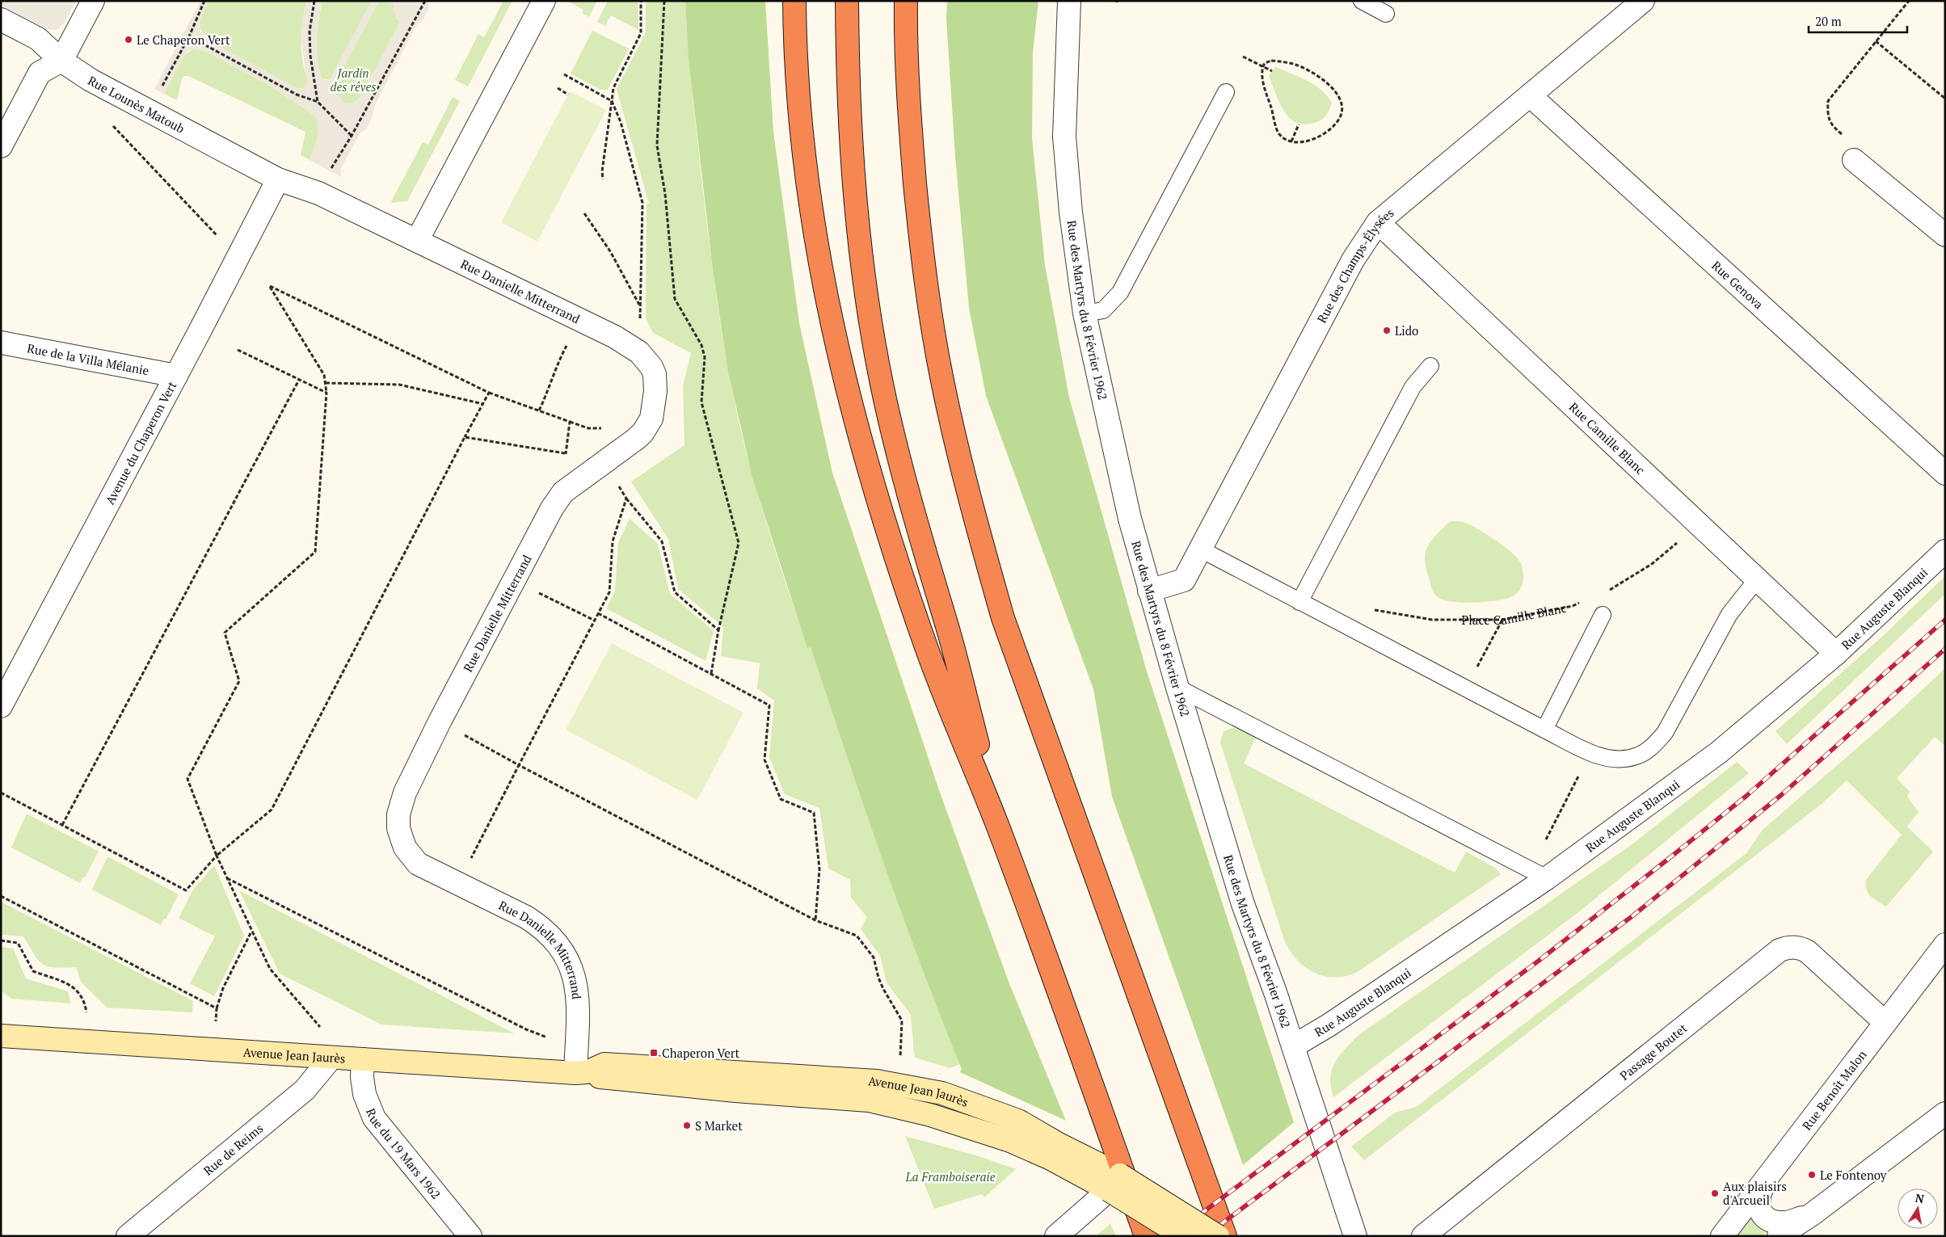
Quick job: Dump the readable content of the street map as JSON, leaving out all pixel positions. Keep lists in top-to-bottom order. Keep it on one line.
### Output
{"streets":{"main road":["Avenue Jean Jaurès"],"street":["Rue Lounès Matoub","Rue des Champs-Élysées","Rue Genova","Rue Danielle Mitterrand","Rue des Martyrs du 8 Février 1962","Rue de la Villa Mélanie","Rue Camille Blanc","Avenue du Chaperon Vert","Rue Auguste Blanqui","Passage Boutet","Rue Benoît Malon","Rue de Reims","Rue du 19 Mars 1962"],"path":["Place Camille Blanc"]},"crossings":[["Rue Lounès Matoub","Rue Danielle Mitterrand"],["Rue Lounès Matoub","Avenue du Chaperon Vert"],["Rue des Champs-Élysées","Rue Genova"],["Rue des Champs-Élysées","Rue des Martyrs du 8 Février 1962"],["Rue des Champs-Élysées","Rue Camille Blanc"],["Rue Danielle Mitterrand","Avenue du Chaperon Vert"],["Rue Danielle Mitterrand","Avenue Jean Jaurès"],["Rue des Martyrs du 8 Février 1962","Rue Auguste Blanqui"],["Rue de la Villa Mélanie","Avenue du Chaperon Vert"],["Rue Camille Blanc","Rue Auguste Blanqui"],["Passage Boutet","Rue Benoît Malon"],["Avenue Jean Jaurès","Rue de Reims"],["Avenue Jean Jaurès","Rue du 19 Mars 1962"]],"parks":["Jardin des rêves","La Framboiseraie"],"places":{"other":["Le Chaperon Vert","Lido","S Market","Le Fontenoy","Aux plaisirs d'Arcueil"],"transit":["Chaperon Vert"]},"scale_bar":"20 m","north":"top"}
